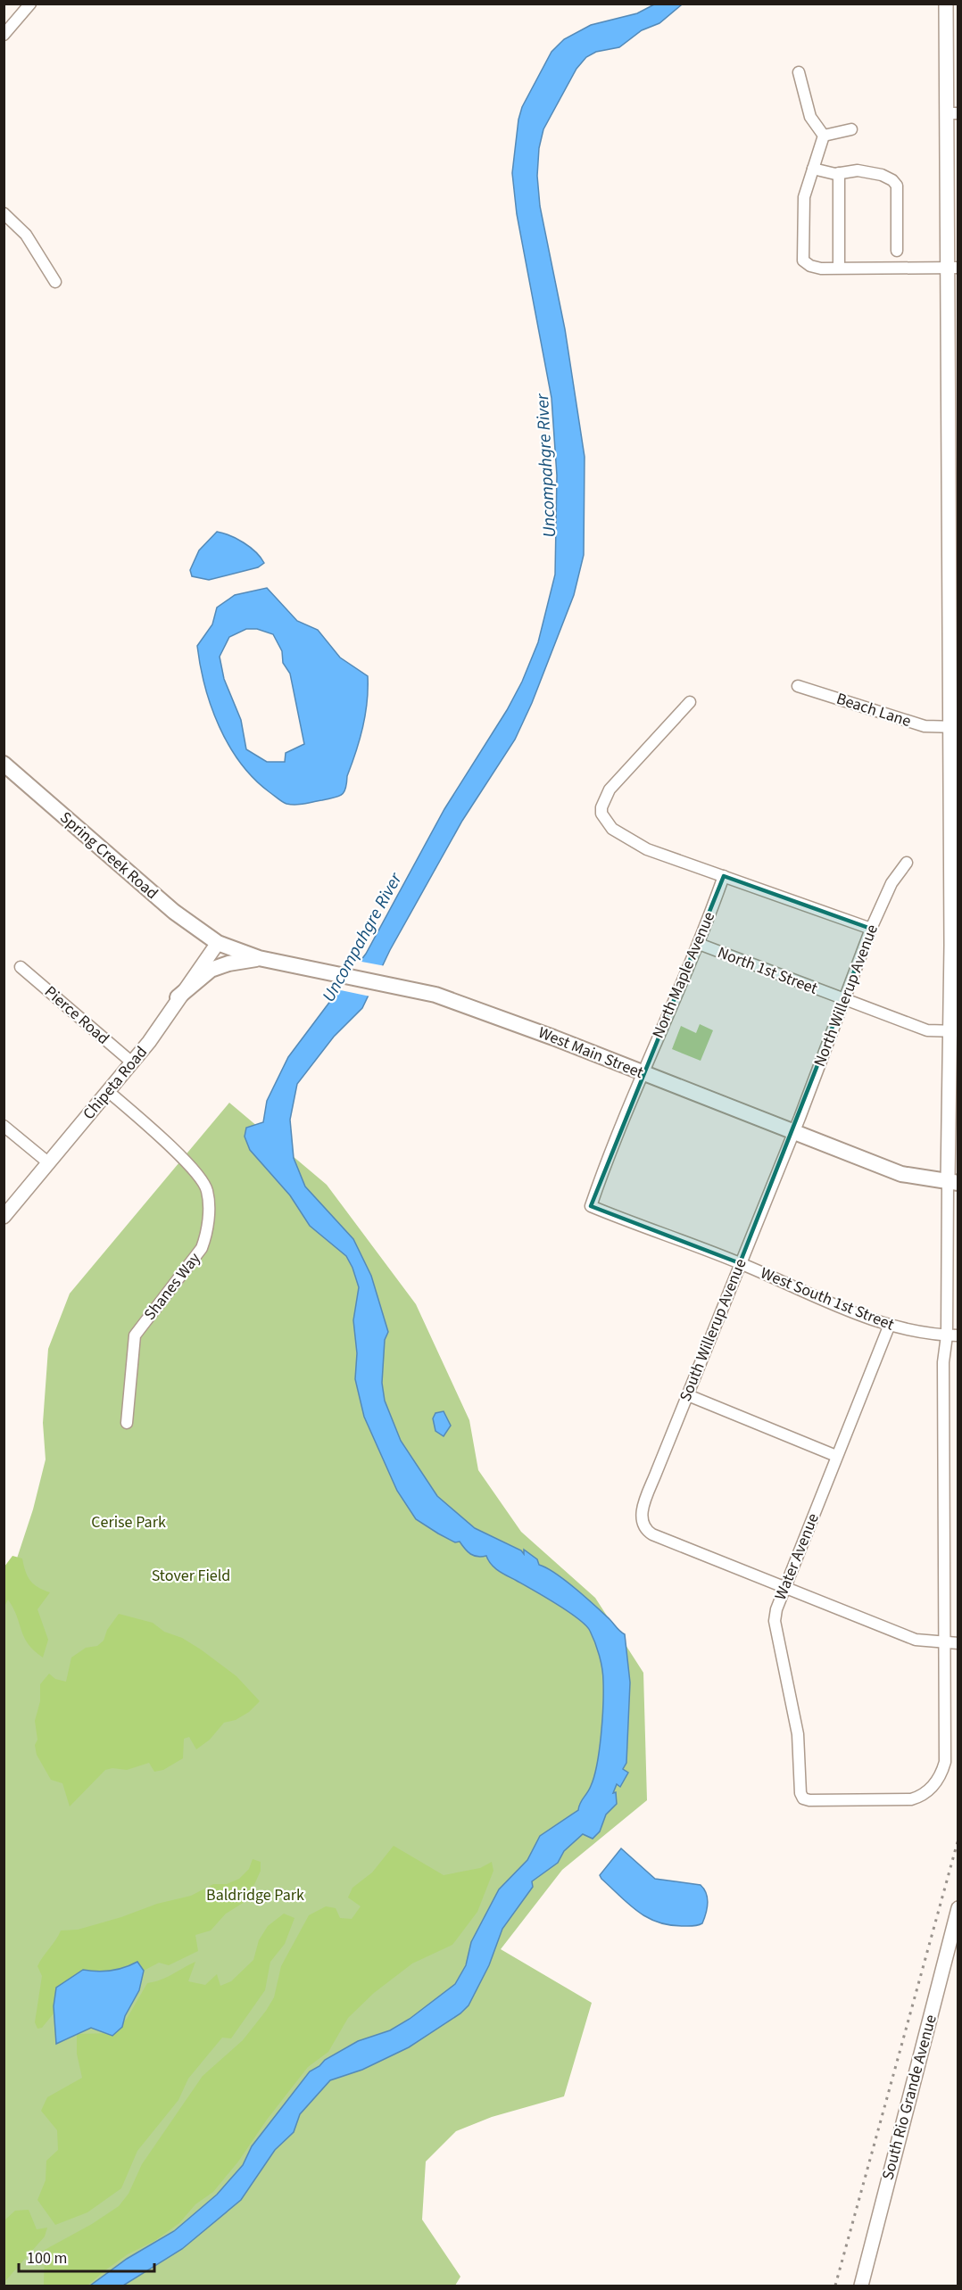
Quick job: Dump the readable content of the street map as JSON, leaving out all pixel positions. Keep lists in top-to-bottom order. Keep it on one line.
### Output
{"streets":{"main road":["Spring Creek Road","West Main Street"],"street":["Beach Lane","North 1st Street","North Maple Avenue","North Willerup Avenue","Pierce Road","Chipeta Road","Shanes Way","West South 1st Street","South Willerup Avenue","Water Avenue","South Rio Grande Avenue"]},"crossings":[["Spring Creek Road","West Main Street"],["Spring Creek Road","Chipeta Road"],["North 1st Street","North Maple Avenue"],["North 1st Street","North Willerup Avenue"],["North Maple Avenue","West Main Street"],["North Maple Avenue","West South 1st Street"],["North Willerup Avenue","West Main Street"],["North Willerup Avenue","South Willerup Avenue"],["Pierce Road","Chipeta Road"],["West Main Street","Chipeta Road"],["West Main Street","South Willerup Avenue"],["Chipeta Road","Shanes Way"],["West South 1st Street","South Willerup Avenue"],["West South 1st Street","Water Avenue"],["South Willerup Avenue","Water Avenue"]],"water":["Uncompahgre River"],"parks":["Cerise Park","Stover Field","Baldridge Park"],"scale_bar":"100 m"}
